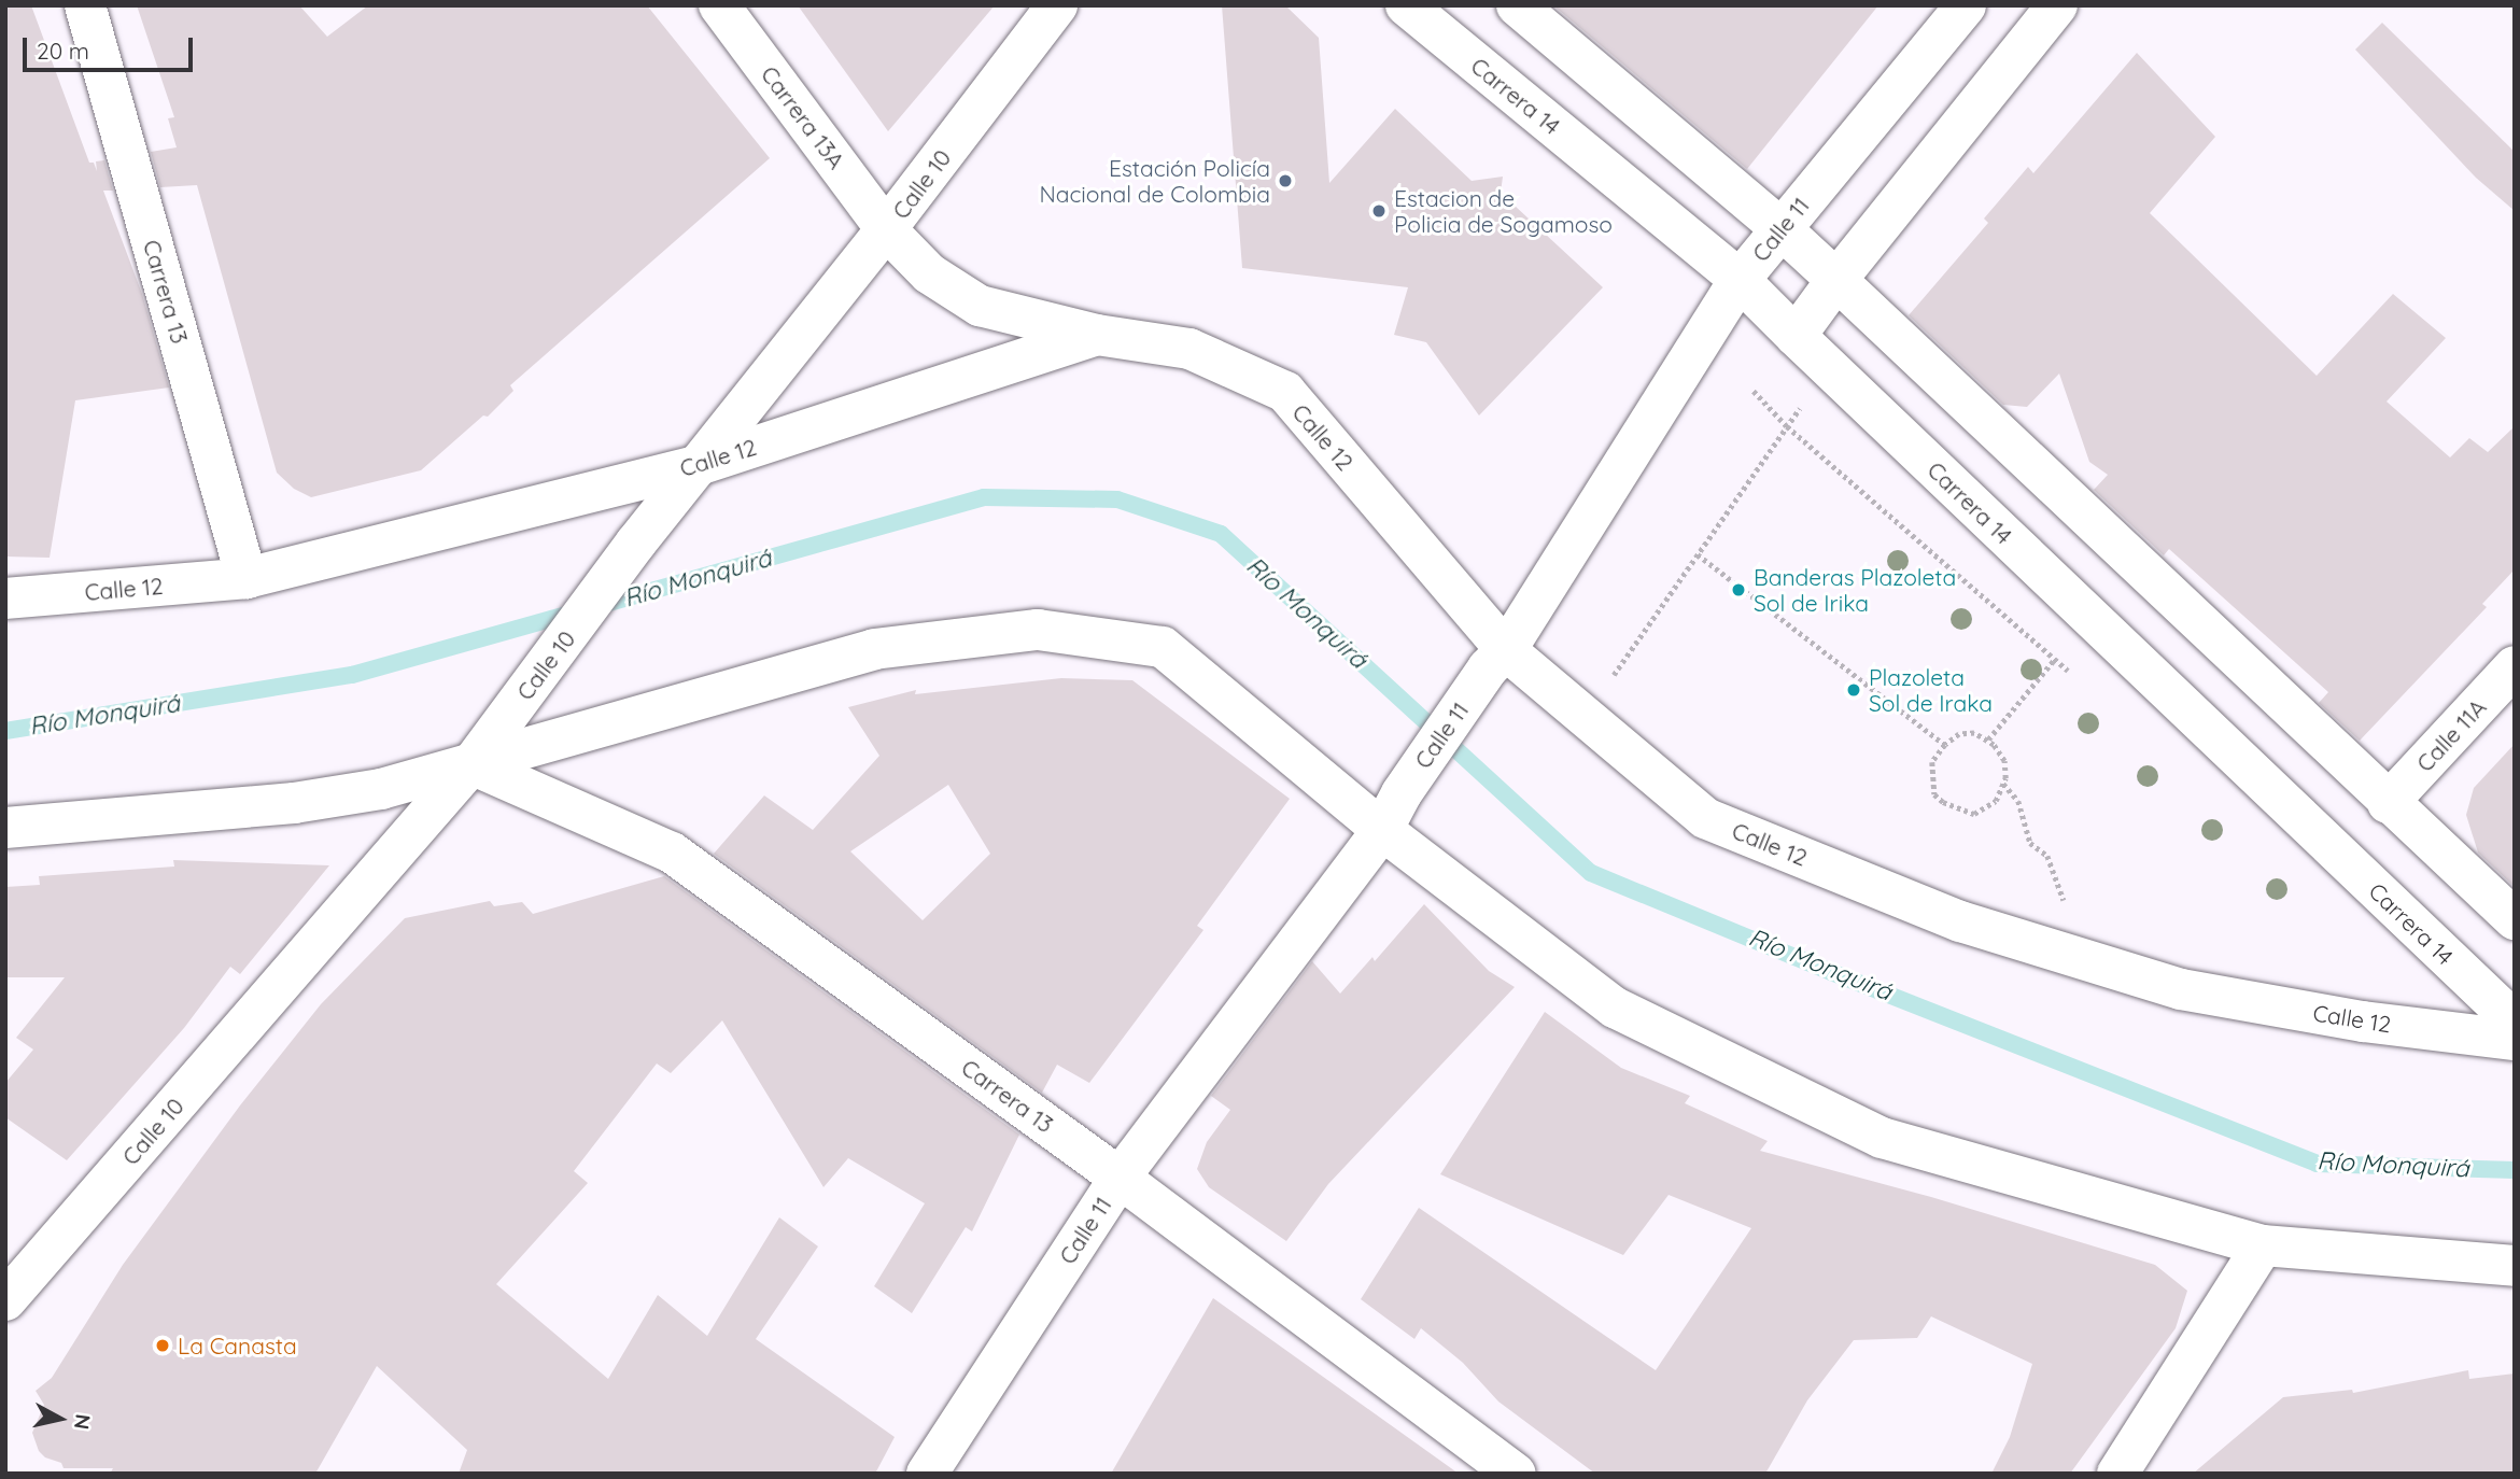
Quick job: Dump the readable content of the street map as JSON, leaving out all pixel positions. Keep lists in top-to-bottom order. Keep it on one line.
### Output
{"streets":{"street":["Carrera 14","Carrera 13A","Calle 10","Calle 11","Carrera 13","Calle 12","Calle 11A"]},"crossings":[["Carrera 14","Calle 11"],["Carrera 13A","Calle 10"],["Carrera 13A","Calle 12"],["Calle 10","Carrera 13"],["Calle 10","Calle 12"],["Calle 11","Carrera 13"],["Calle 11","Calle 12"],["Carrera 13","Calle 12"]],"water":["Río Monquirá"],"places":["Estación Policía Nacional de Colombia","Estacion de Policia de Sogamoso","Banderas Plazoleta Sol de Irika","Plazoleta Sol de Iraka","La Canasta"],"scale_bar":"20 m","north":"right"}
